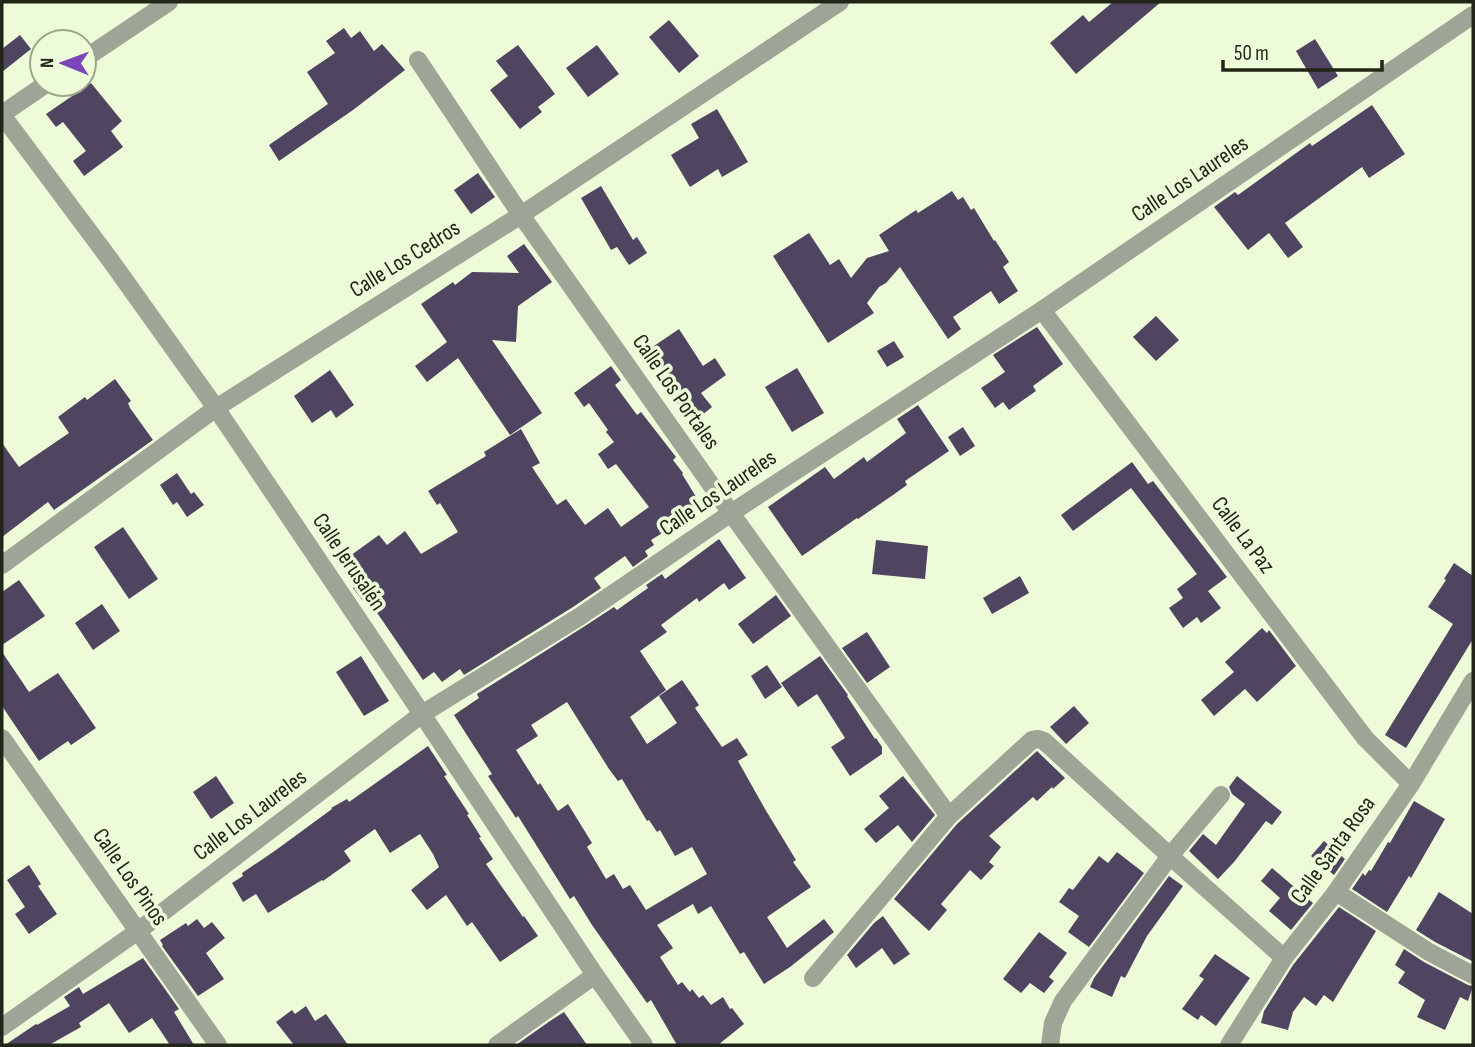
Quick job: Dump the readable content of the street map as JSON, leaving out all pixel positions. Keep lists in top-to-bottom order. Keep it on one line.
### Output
{"streets":{"street":["Calle Los Laureles","Calle Los Cedros","Calle Los Portales","Calle La Paz","Calle Jerusalén","Calle Santa Rosa","Calle Los Pinos"]},"crossings":[["Calle Los Laureles","Calle Los Portales"],["Calle Los Laureles","Calle La Paz"],["Calle Los Laureles","Calle Jerusalén"],["Calle Los Laureles","Calle Los Pinos"],["Calle Los Cedros","Calle Los Portales"],["Calle Los Cedros","Calle Jerusalén"],["Calle La Paz","Calle Santa Rosa"]],"scale_bar":"50 m","north":"left"}
